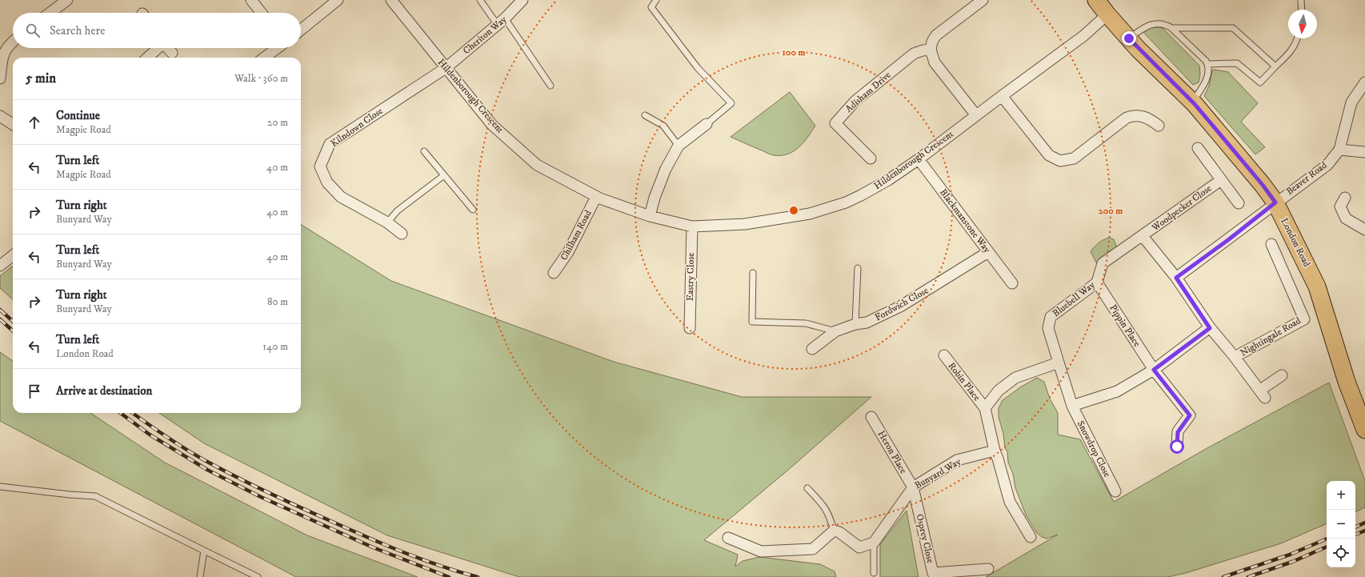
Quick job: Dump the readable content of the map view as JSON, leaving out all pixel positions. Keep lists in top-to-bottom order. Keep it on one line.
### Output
{"streets":{"main road":["London Road"],"street":["Cheriton Way","Adisham Drive","Hildenborough Crescent","Kilndown Close","Beaver Road","Woodpecker Close","Blackmanstone Way","Chilham Road","Eastry Close","Bluebell Way","Fordwich Close","Pippin Place","Nightingale Road","Robin Place","Snowdrop Close","Heron Place","Bunyard Way","Osprey Close"]},"crossings":[["Cheriton Way","Hildenborough Crescent"],["Cheriton Way","Kilndown Close"],["Hildenborough Crescent","Kilndown Close"],["Hildenborough Crescent","Blackmanstone Way"],["Hildenborough Crescent","Chilham Road"],["Hildenborough Crescent","London Road"],["Hildenborough Crescent","Eastry Close"],["Beaver Road","London Road"],["Woodpecker Close","Bluebell Way"],["Blackmanstone Way","Fordwich Close"],["Bluebell Way","Pippin Place"],["Heron Place","Bunyard Way"],["Heron Place","Osprey Close"],["Bunyard Way","Osprey Close"]],"north":"bottom","page":{"search":"Search here","heading":["5 min","Walk · 360 m"],"list":[["Continue","Magpie Road","20 m"],["Turn left","Magpie Road","40 m"],["Turn right","Bunyard Way","40 m"],["Turn left","Bunyard Way","40 m"],["Turn right","Bunyard Way","80 m"],["Turn left","London Road","140 m"],"Arrive at destination"],"map_buttons":["+","−"]},"rings":["100 m","200 m"]}
